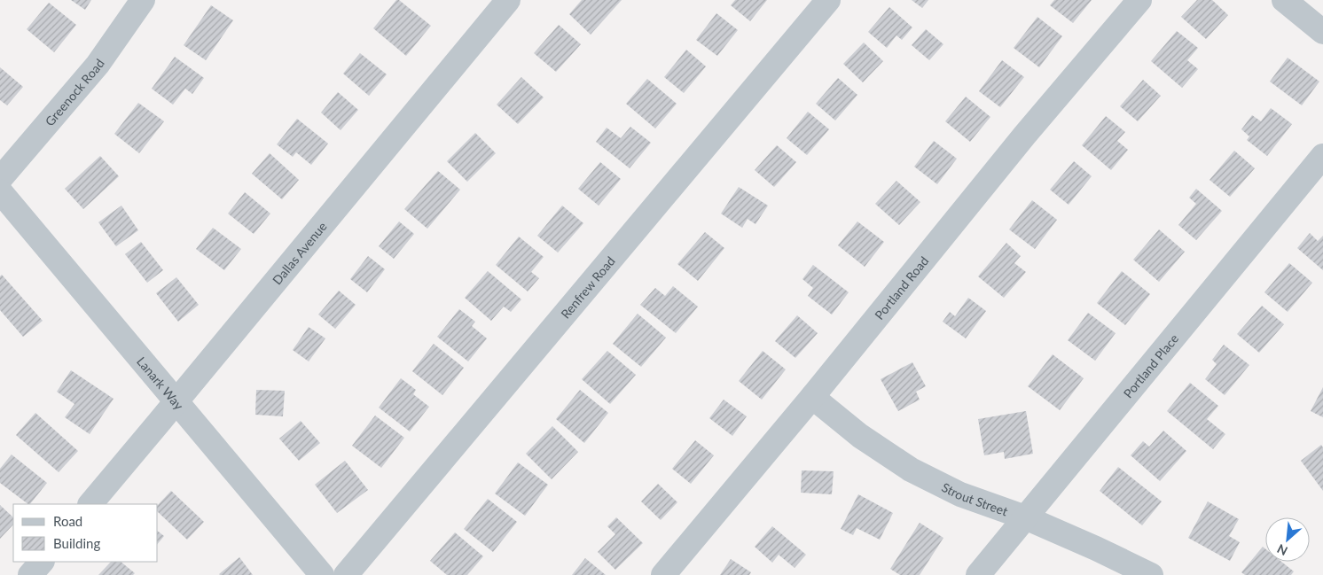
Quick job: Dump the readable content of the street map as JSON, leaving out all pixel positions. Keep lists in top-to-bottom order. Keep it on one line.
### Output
{"streets":{"street":["Greenock Road","Dallas Avenue","Portland Road","Renfrew Road","Portland Place","Lanark Way","Strout Street"]},"crossings":[["Dallas Avenue","Lanark Way"],["Portland Road","Strout Street"],["Portland Place","Strout Street"]],"legend":["Road","Building"],"north":"bottom left"}
